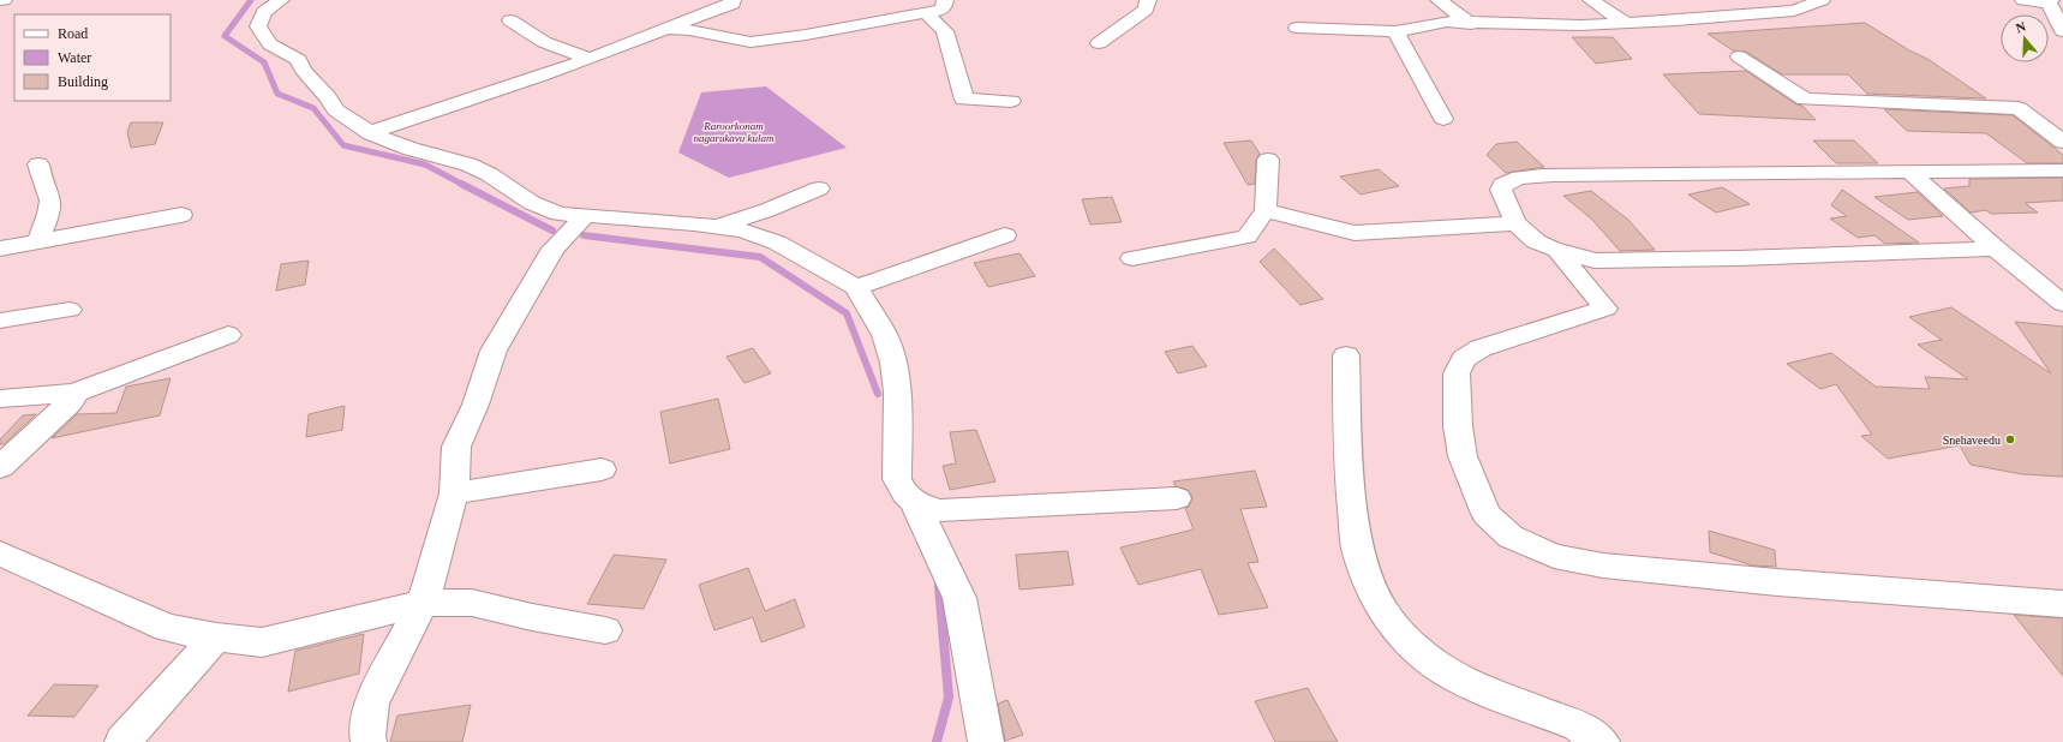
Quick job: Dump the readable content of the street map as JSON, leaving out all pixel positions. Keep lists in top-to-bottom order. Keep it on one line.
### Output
{"water":["Raroorkonam nagarukavu kulam"],"places":["Snehaveedu"],"legend":["Road","Water","Building"],"north":"top"}
